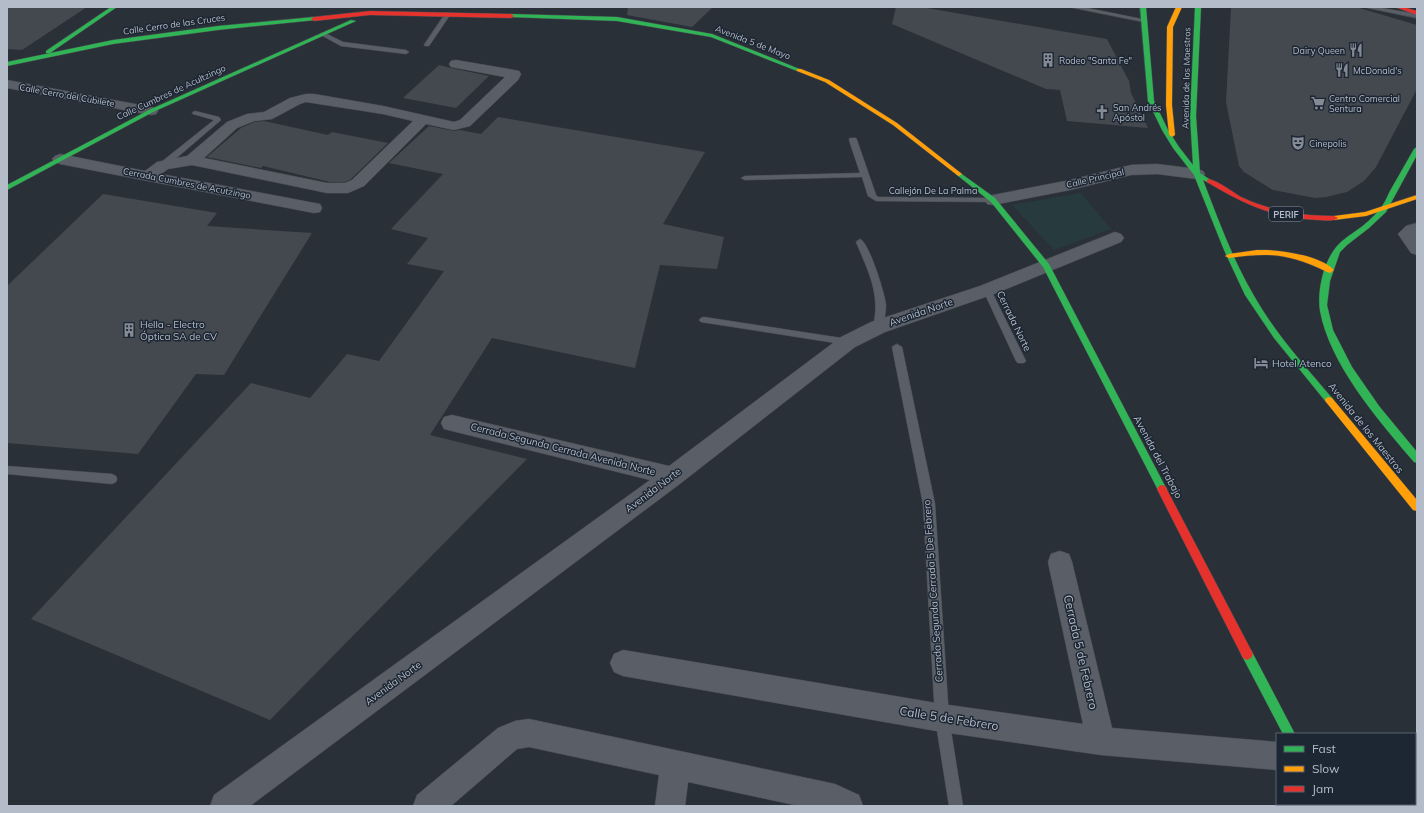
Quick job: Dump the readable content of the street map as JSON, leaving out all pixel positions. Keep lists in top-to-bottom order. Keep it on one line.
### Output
{"streets":{"street":["Calle Cerro de las Cruces","Avenida 5 de Mayo","Avenida de los Maestros","Calle Cumbres de Acultzingo","Calle Cerro del Cubilete","Calle Principal","Cerrada Cumbres de Acutzingo","PERIF","Avenida Norte","Cerrada Segunda Cerrada Avenida Norte","Avenida del Trabajo","Cerrada 5 de Febrero","Calle 5 de Febrero"],"lane":["Callejón De La Palma","Cerrada Norte","Cerrada Segunda Cerrada 5 De Febrero"]},"crossings":[["Calle Cerro de las Cruces","Avenida 5 de Mayo"],["Calle Cerro de las Cruces","Calle Cumbres de Acultzingo"],["Avenida 5 de Mayo","Calle Cumbres de Acultzingo"],["Avenida 5 de Mayo","Calle Principal"],["Avenida 5 de Mayo","Callejón De La Palma"],["Avenida 5 de Mayo","Avenida del Trabajo"],["Avenida de los Maestros","Calle Principal"],["Avenida de los Maestros","PERIF"],["Calle Cumbres de Acultzingo","Calle Cerro del Cubilete"],["Calle Cumbres de Acultzingo","Cerrada Cumbres de Acutzingo"],["Calle Principal","Callejón De La Palma"],["Calle Principal","PERIF"],["Calle Principal","Avenida del Trabajo"],["Callejón De La Palma","Avenida del Trabajo"],["Avenida Norte","Cerrada Norte"],["Avenida Norte","Cerrada Segunda Cerrada Avenida Norte"],["Avenida Norte","Avenida del Trabajo"],["Cerrada Segunda Cerrada 5 De Febrero","Calle 5 de Febrero"],["Cerrada 5 de Febrero","Calle 5 de Febrero"]],"places":{"restaurant":["Dairy Queen","McDonald's"],"building":["Rodeo \"Santa Fe\"","Hella - Electro Óptica SA de CV"],"supermarket":["Centro Comercial Sentura"],"church":["San Andrés Apóstol"],"theatre":["Cinepolis"],"hotel":["Hotel Atenco"]},"legend":["Fast","Slow","Jam"]}
